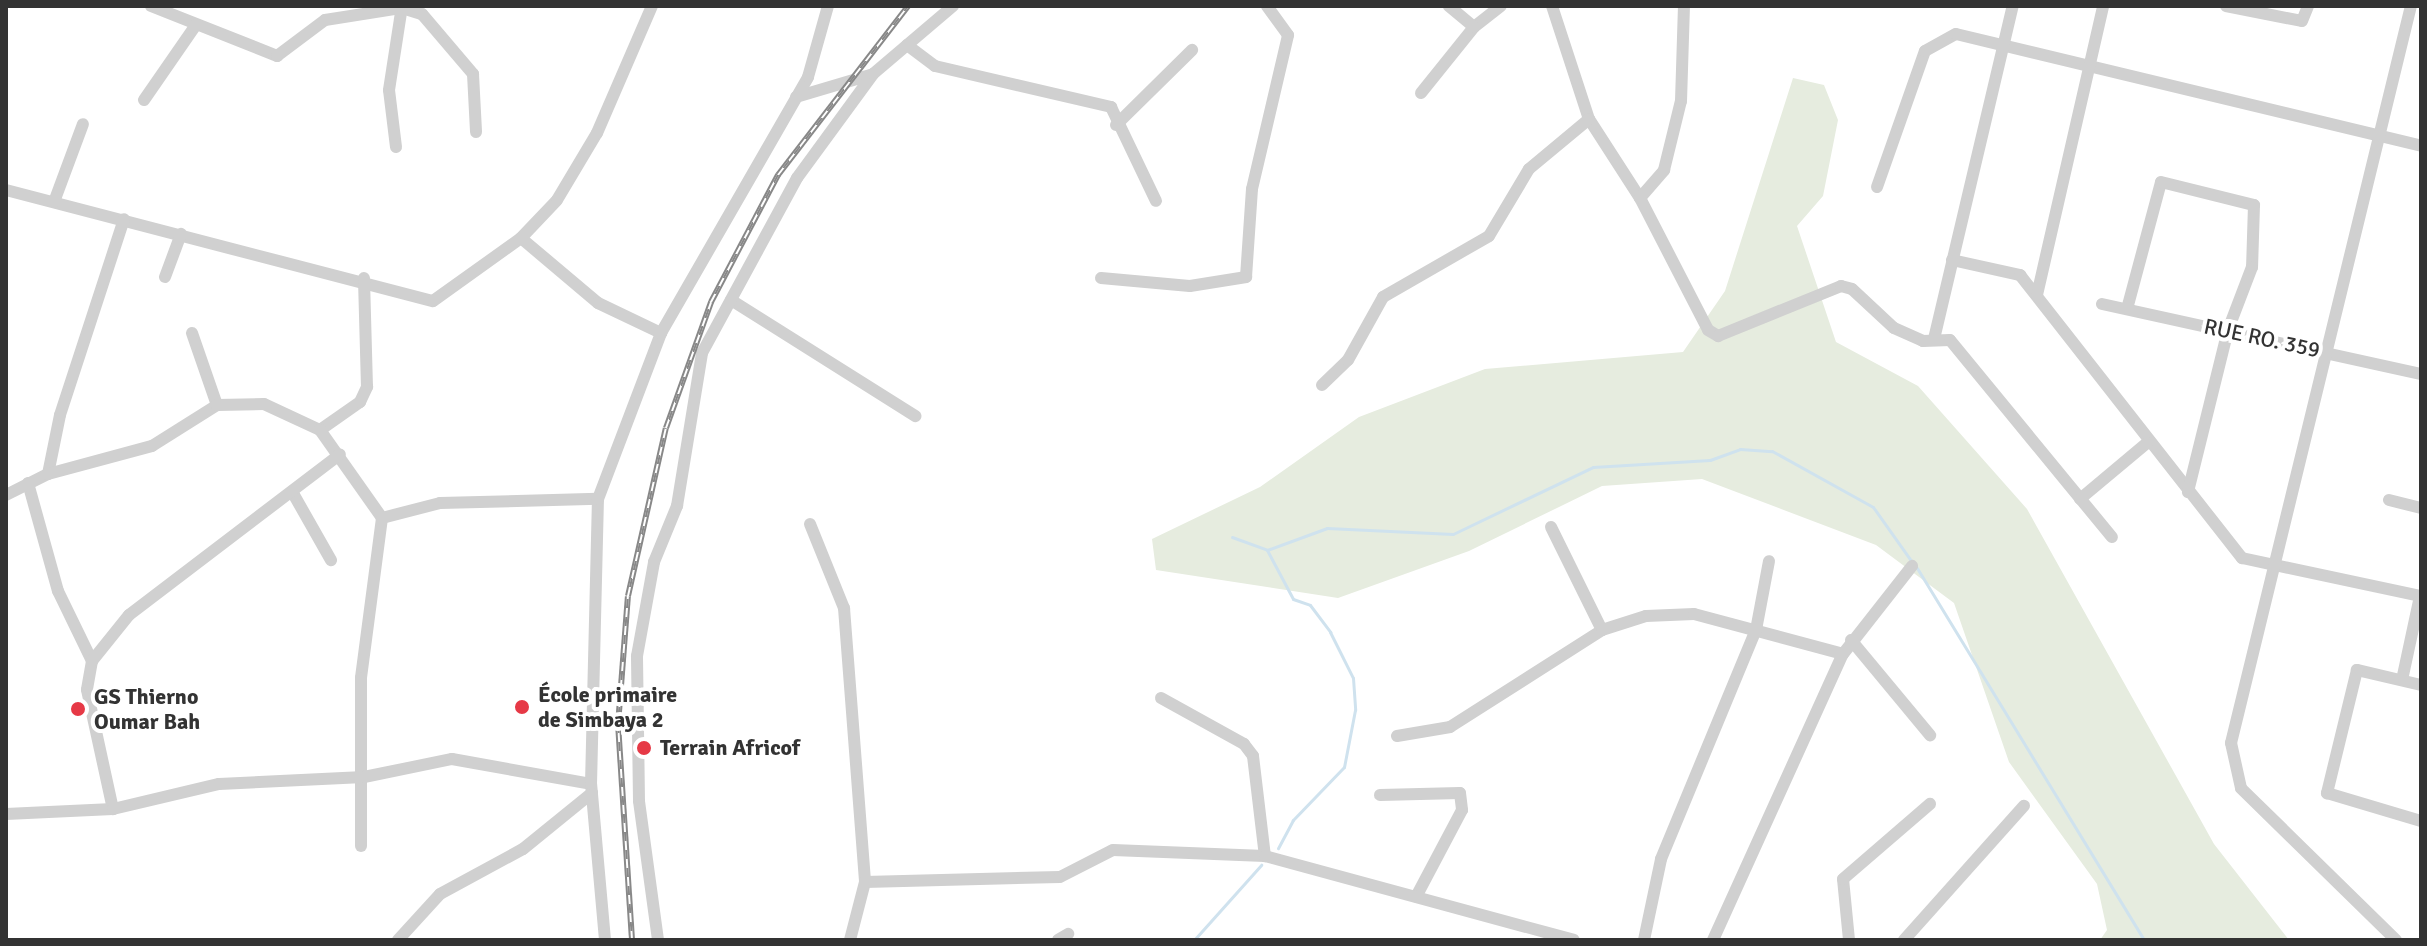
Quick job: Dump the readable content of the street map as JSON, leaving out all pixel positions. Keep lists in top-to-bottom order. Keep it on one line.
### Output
{"streets":{"street":["RUE RO. 359"]},"places":["École primaire de Simbaya 2","GS Thierno Oumar Bah","Terrain Africof"]}
